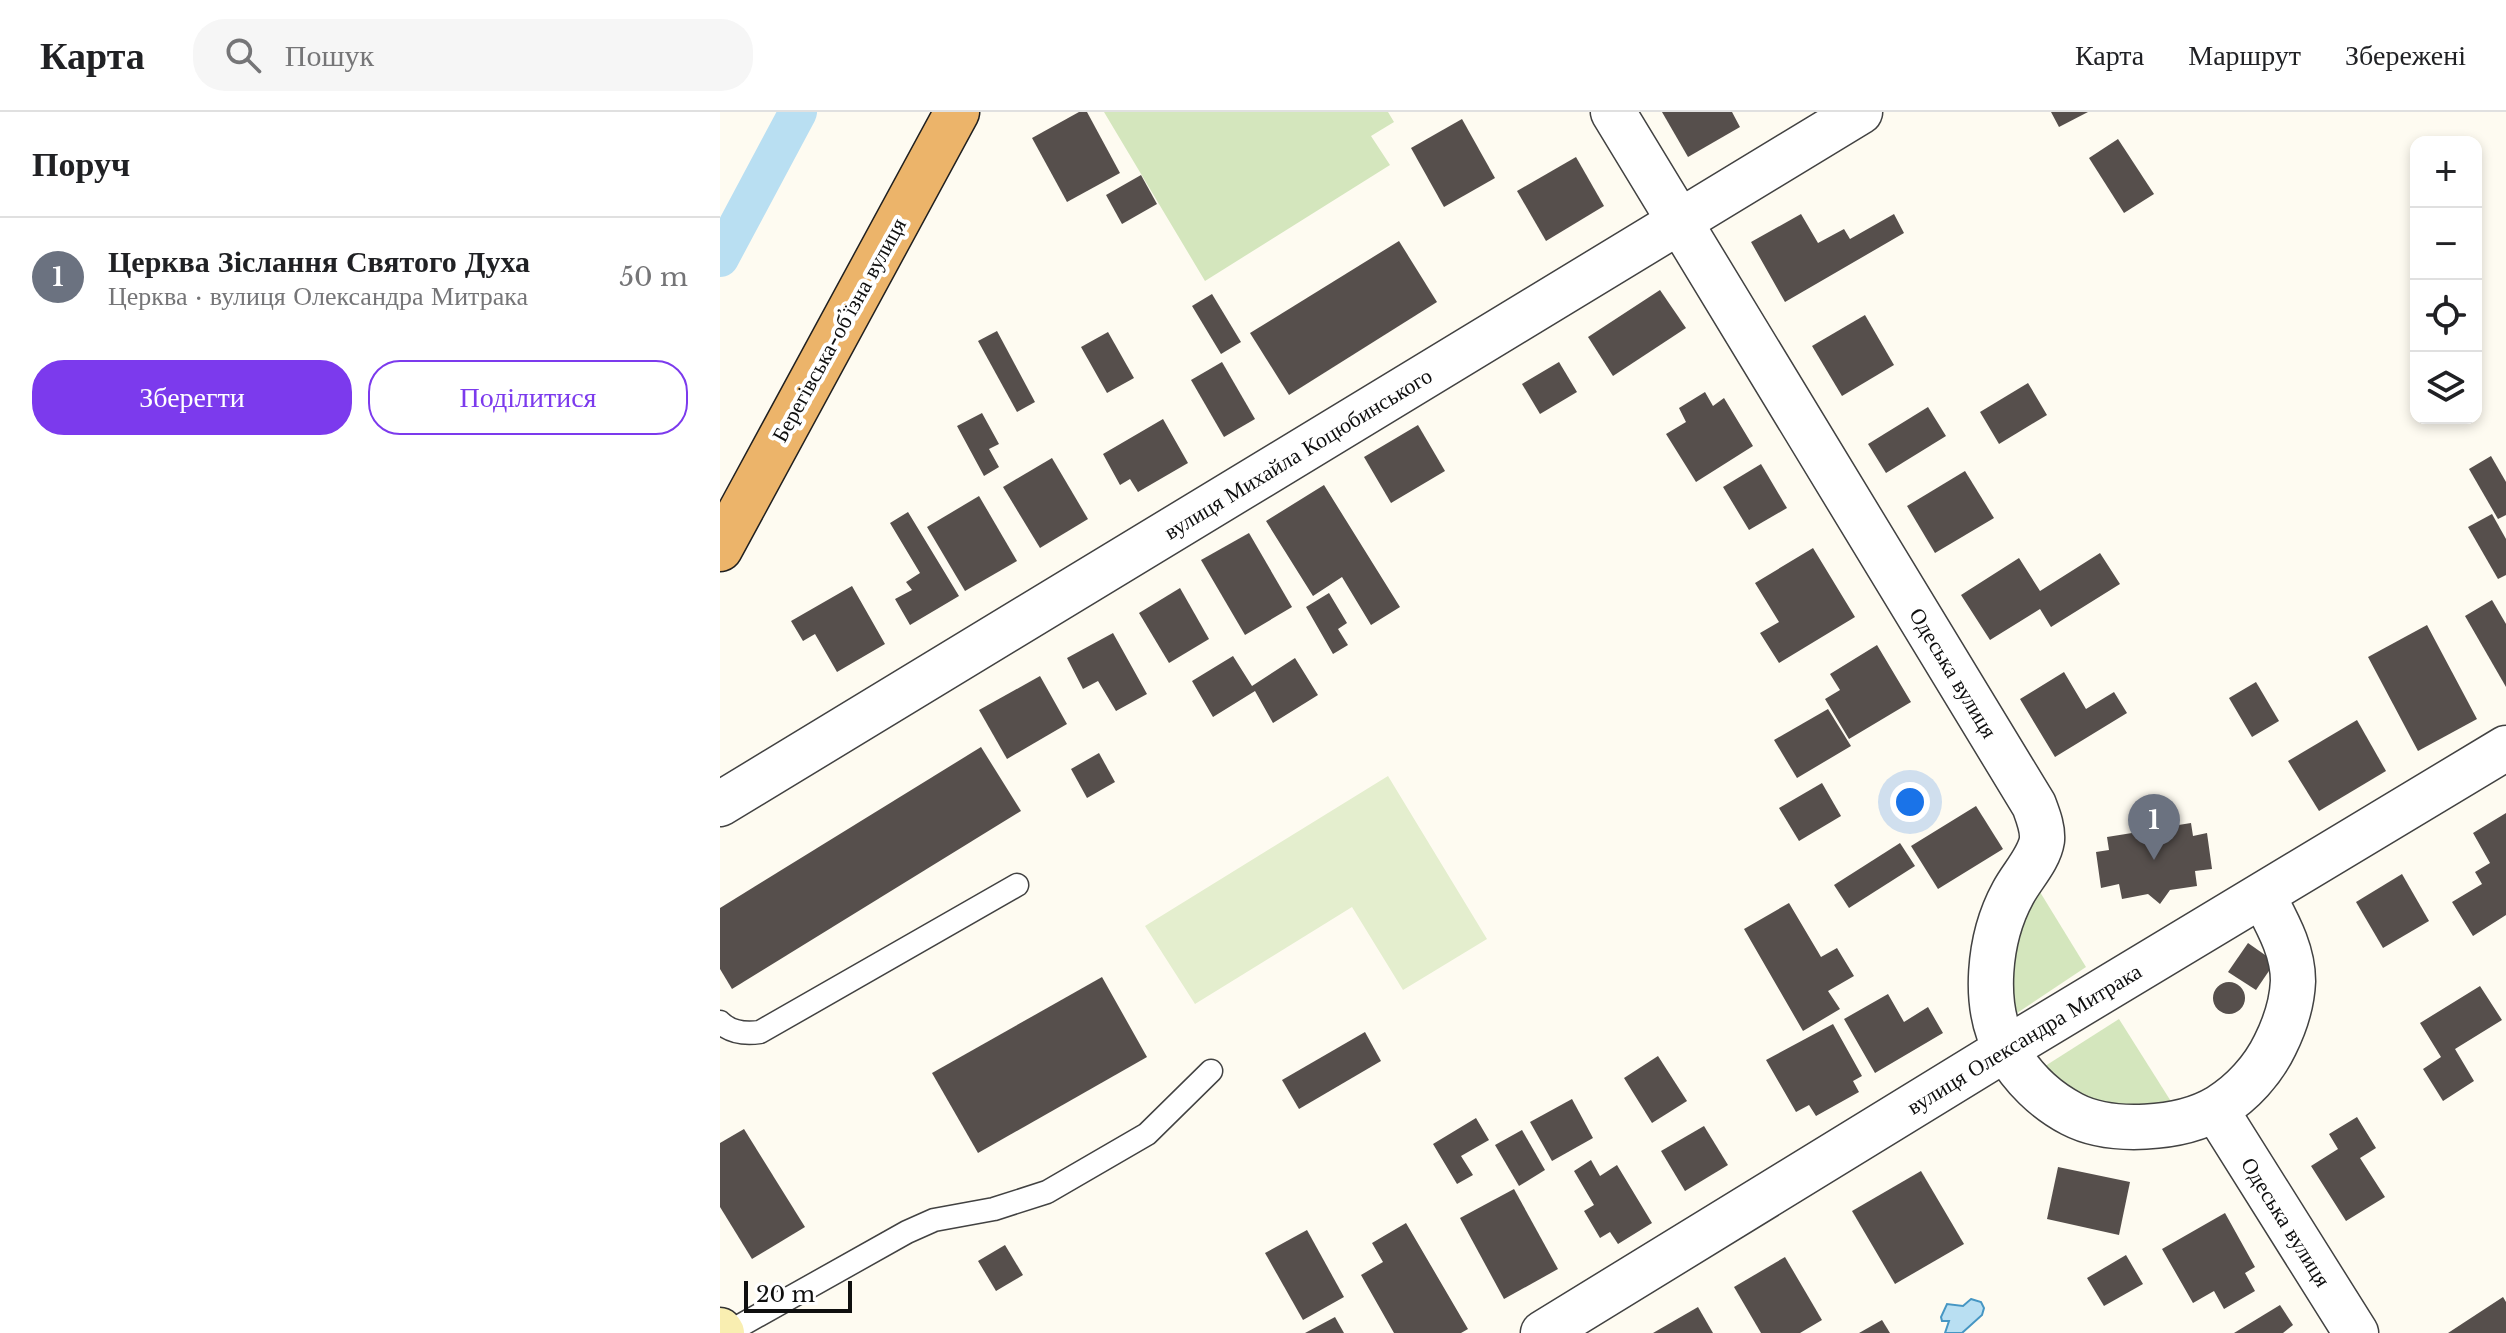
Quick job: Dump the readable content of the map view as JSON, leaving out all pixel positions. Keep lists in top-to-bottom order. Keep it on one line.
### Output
{"streets":{"highway":["Берегівська-обʼїзна вулиця"],"street":["вулиця Михайла Коцюбинського","Одеська вулиця","вулиця Олександра Митрака"]},"crossings":[["вулиця Михайла Коцюбинського","Одеська вулиця"],["Одеська вулиця","вулиця Олександра Митрака"]],"scale_bar":"20 m","page":{"header":"Карта","search":"Пошук","nav":["Карта","Маршрут","Збережені"],"heading":"Поруч","map_buttons":["+","−"],"list":[{"mark":"1","name":"Церква Зіслання Святого Духа","note":"Церква · вулиця Олександра Митрака","value":"50 m"}],"buttons":["Зберегти","Поділитися"],"pins":"1","scale":"20 m"}}
